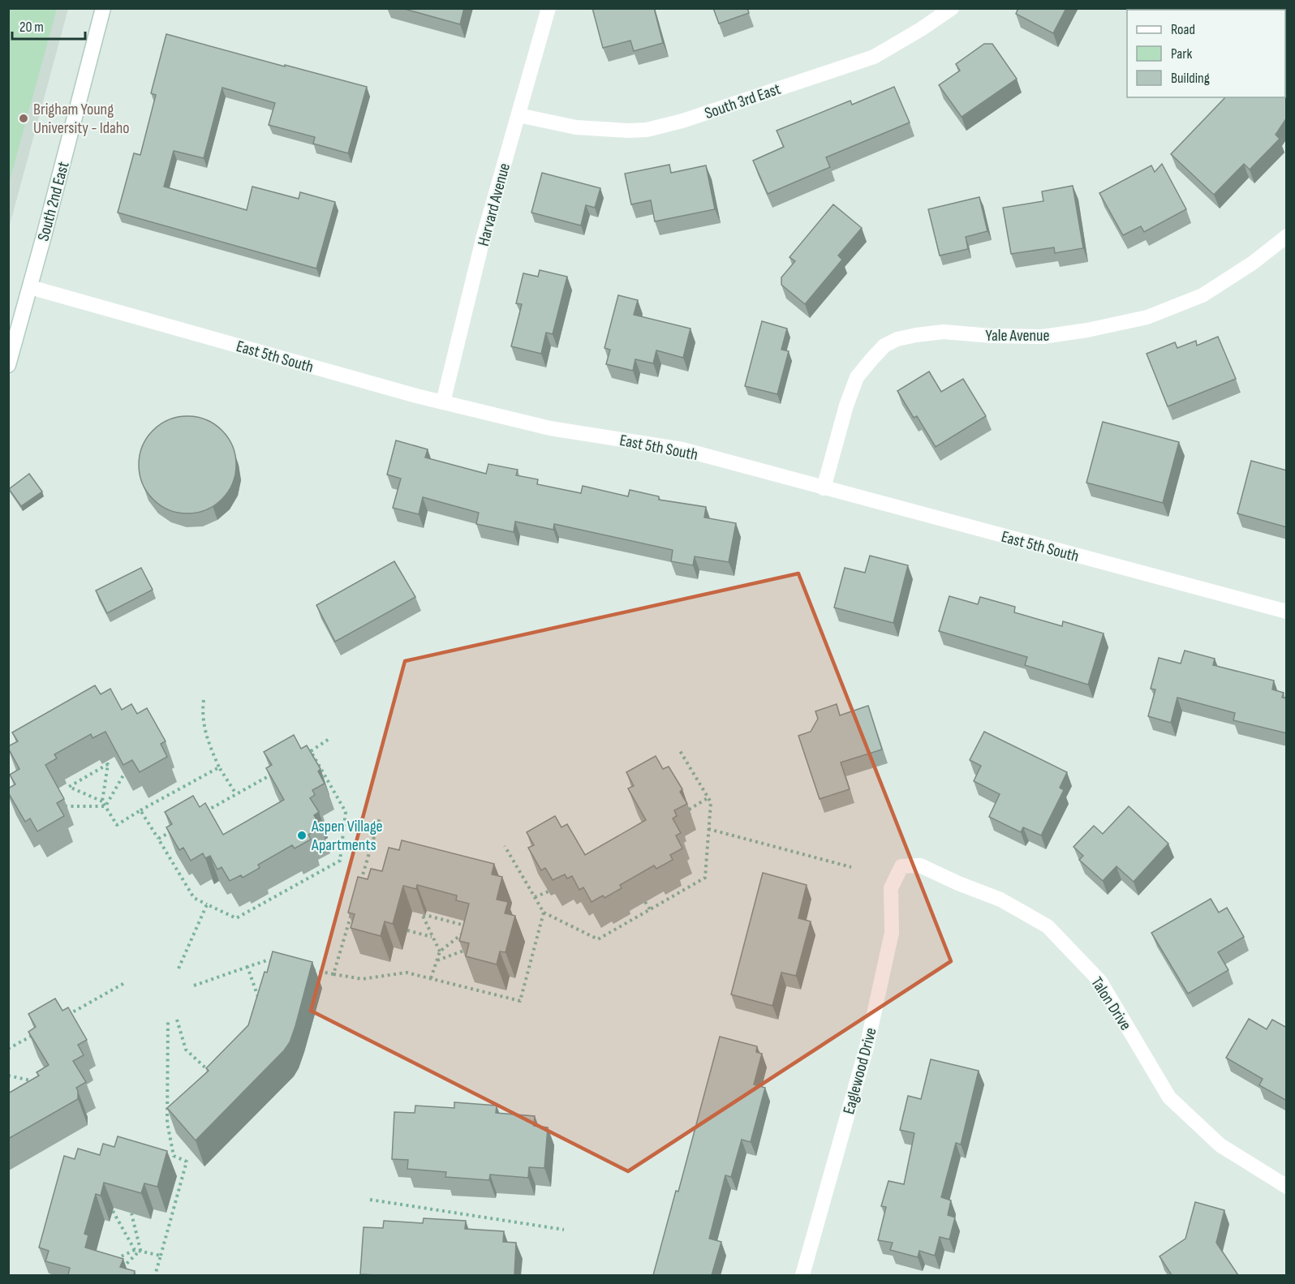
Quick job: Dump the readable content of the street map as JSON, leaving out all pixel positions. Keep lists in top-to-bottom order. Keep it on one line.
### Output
{"streets":{"street":["South 3rd East","South 2nd East","Harvard Avenue","Yale Avenue","East 5th South","Talon Drive","Eaglewood Drive"]},"crossings":[["South 3rd East","Harvard Avenue"],["South 2nd East","East 5th South"],["Harvard Avenue","East 5th South"],["Yale Avenue","East 5th South"],["Talon Drive","Eaglewood Drive"]],"places":["Brigham Young University - Idaho","Aspen Village Apartments"],"legend":["Road","Park","Building"],"scale_bar":"20 m"}
